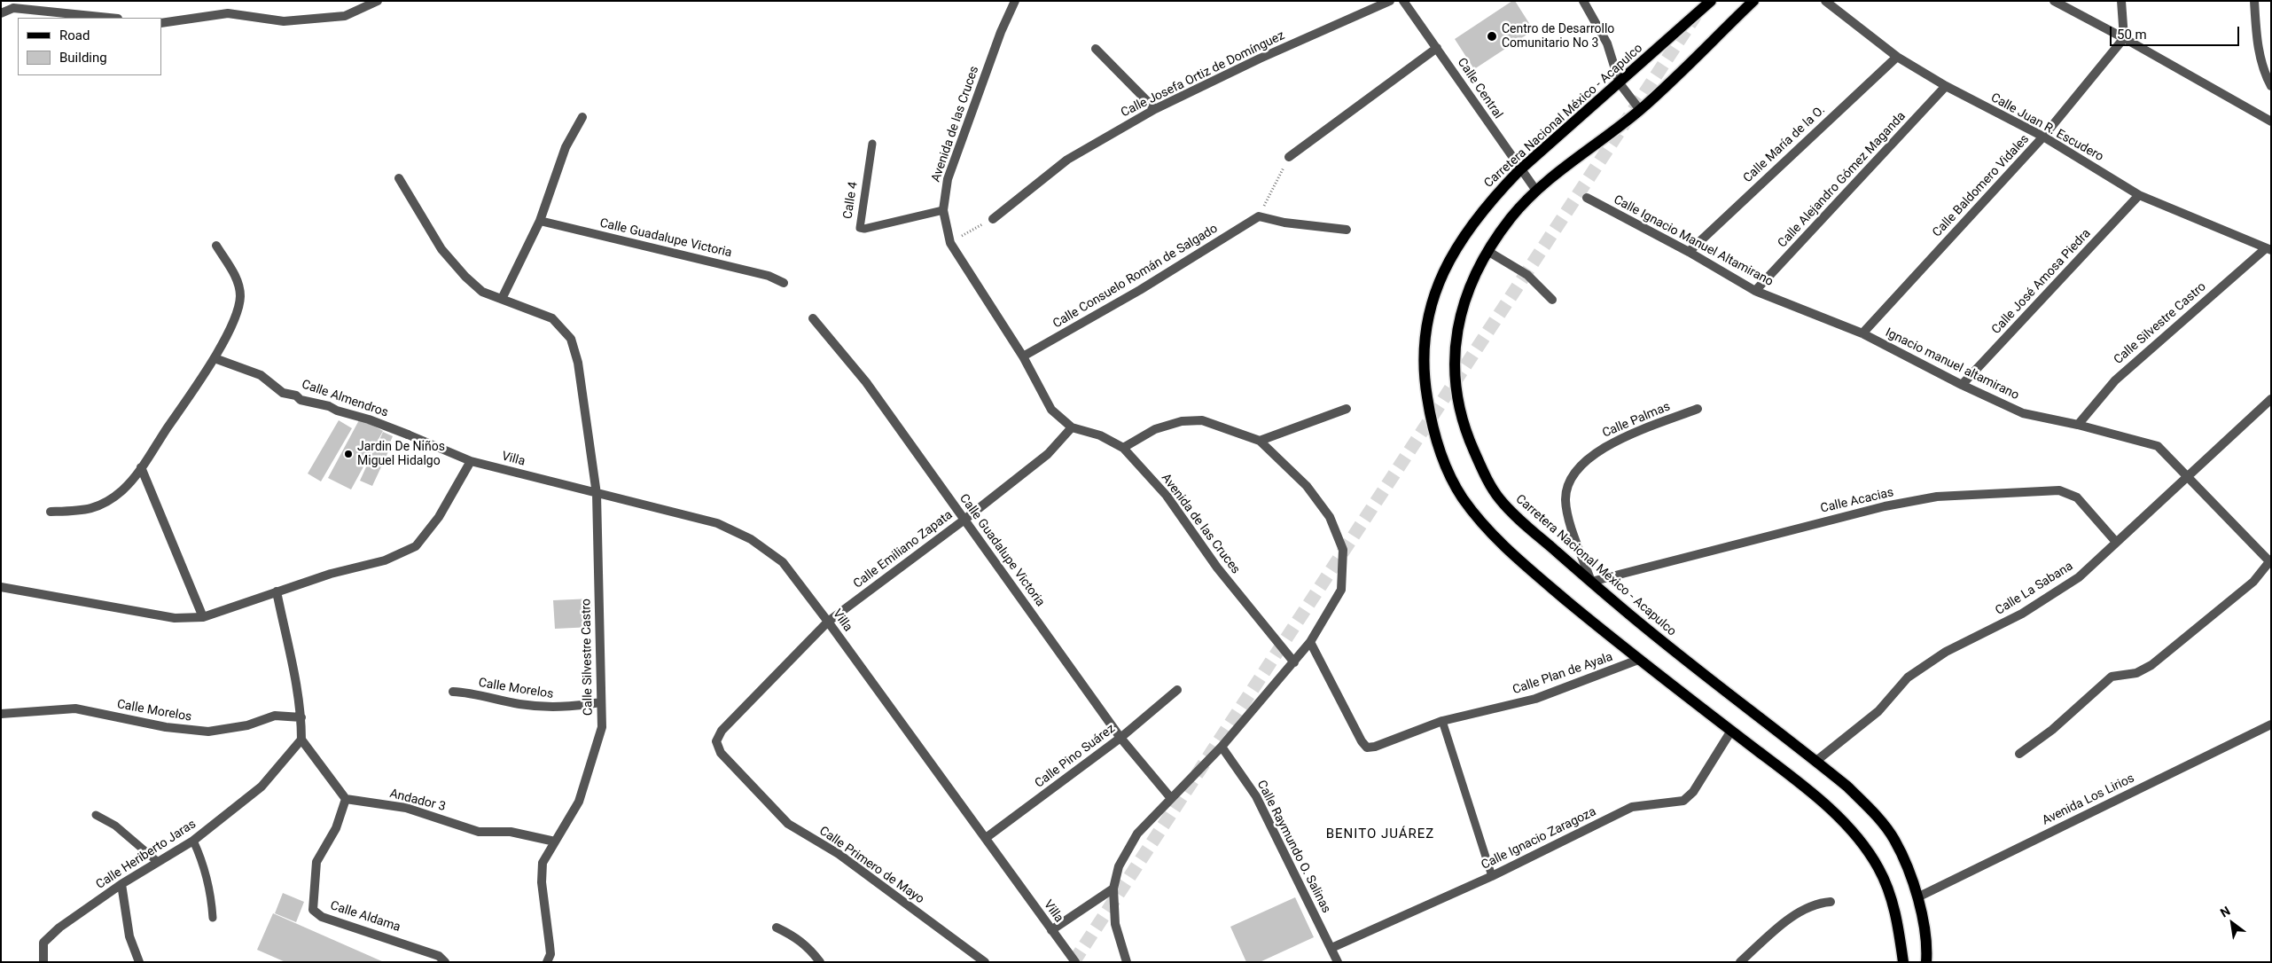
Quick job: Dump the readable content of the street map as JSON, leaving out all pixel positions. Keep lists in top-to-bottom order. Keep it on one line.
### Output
{"streets":{"main road":["Carretera Nacional México - Acapulco"],"street":["Calle Josefa Ortiz de Domínguez","Calle Central","Avenida de las Cruces","Calle Juan R. Escudero","Calle María de la O.","Calle Alejandro Gómez Maganda","Calle Baldomero Vidales","Calle Guadalupe Victoria","Calle Ignacio Manuel Altamirano","Calle Consuelo Román de Salgado","Calle José Amosa Piedra","Calle Silvestre Castro","Ignacio manuel altamirano","Calle Almendros","Calle Palmas","Villa","Calle Acacias","Calle Emiliano Zapata","Calle La Sabana","Calle Plan de Ayala","Calle Morelos","Calle Pino Suárez","Avenida Los Lirios","Andador 3","Calle Ignacio Zaragoza","Calle Raymundo O. Salinas","Calle Heriberto Jaras","Calle Primero de Mayo","Calle Aldama"],"lane":["Calle 4"]},"crossings":[["Calle Central","Carretera Nacional México - Acapulco"],["Carretera Nacional México - Acapulco","Calle Palmas"],["Carretera Nacional México - Acapulco","Calle Acacias"],["Carretera Nacional México - Acapulco","Calle La Sabana"],["Carretera Nacional México - Acapulco","Calle Plan de Ayala"],["Carretera Nacional México - Acapulco","Avenida Los Lirios"],["Carretera Nacional México - Acapulco","Calle Ignacio Zaragoza"],["Avenida de las Cruces","Calle 4"],["Avenida de las Cruces","Calle Consuelo Román de Salgado"],["Avenida de las Cruces","Calle Emiliano Zapata"],["Calle Juan R. Escudero","Calle María de la O."],["Calle Juan R. Escudero","Calle Alejandro Gómez Maganda"],["Calle Juan R. Escudero","Calle Baldomero Vidales"],["Calle Juan R. Escudero","Calle José Amosa Piedra"],["Calle Juan R. Escudero","Calle Silvestre Castro"],["Calle María de la O.","Calle Ignacio Manuel Altamirano"],["Calle Alejandro Gómez Maganda","Calle Ignacio Manuel Altamirano"],["Calle Baldomero Vidales","Calle Ignacio Manuel Altamirano"],["Calle Baldomero Vidales","Ignacio manuel altamirano"],["Calle Guadalupe Victoria","Calle Emiliano Zapata"],["Calle Guadalupe Victoria","Calle Pino Suárez"],["Calle Ignacio Manuel Altamirano","Ignacio manuel altamirano"],["Calle José Amosa Piedra","Ignacio manuel altamirano"],["Calle Silvestre Castro","Ignacio manuel altamirano"],["Calle Silvestre Castro","Villa"],["Calle Silvestre Castro","Calle Morelos"],["Calle Silvestre Castro","Andador 3"],["Ignacio manuel altamirano","Calle La Sabana"],["Calle Almendros","Villa"],["Calle Palmas","Calle Acacias"],["Villa","Calle Emiliano Zapata"],["Villa","Calle Pino Suárez"],["Calle Acacias","Calle La Sabana"],["Calle Emiliano Zapata","Calle Primero de Mayo"],["Andador 3","Calle Aldama"],["Calle Ignacio Zaragoza","Calle Raymundo O. Salinas"]],"districts":["BENITO JUÁREZ"],"places":["Centro de Desarrollo Comunitario No 3","Jardin De Niños Miguel Hidalgo"],"legend":["Road","Building"],"scale_bar":"50 m","north":"top left"}
